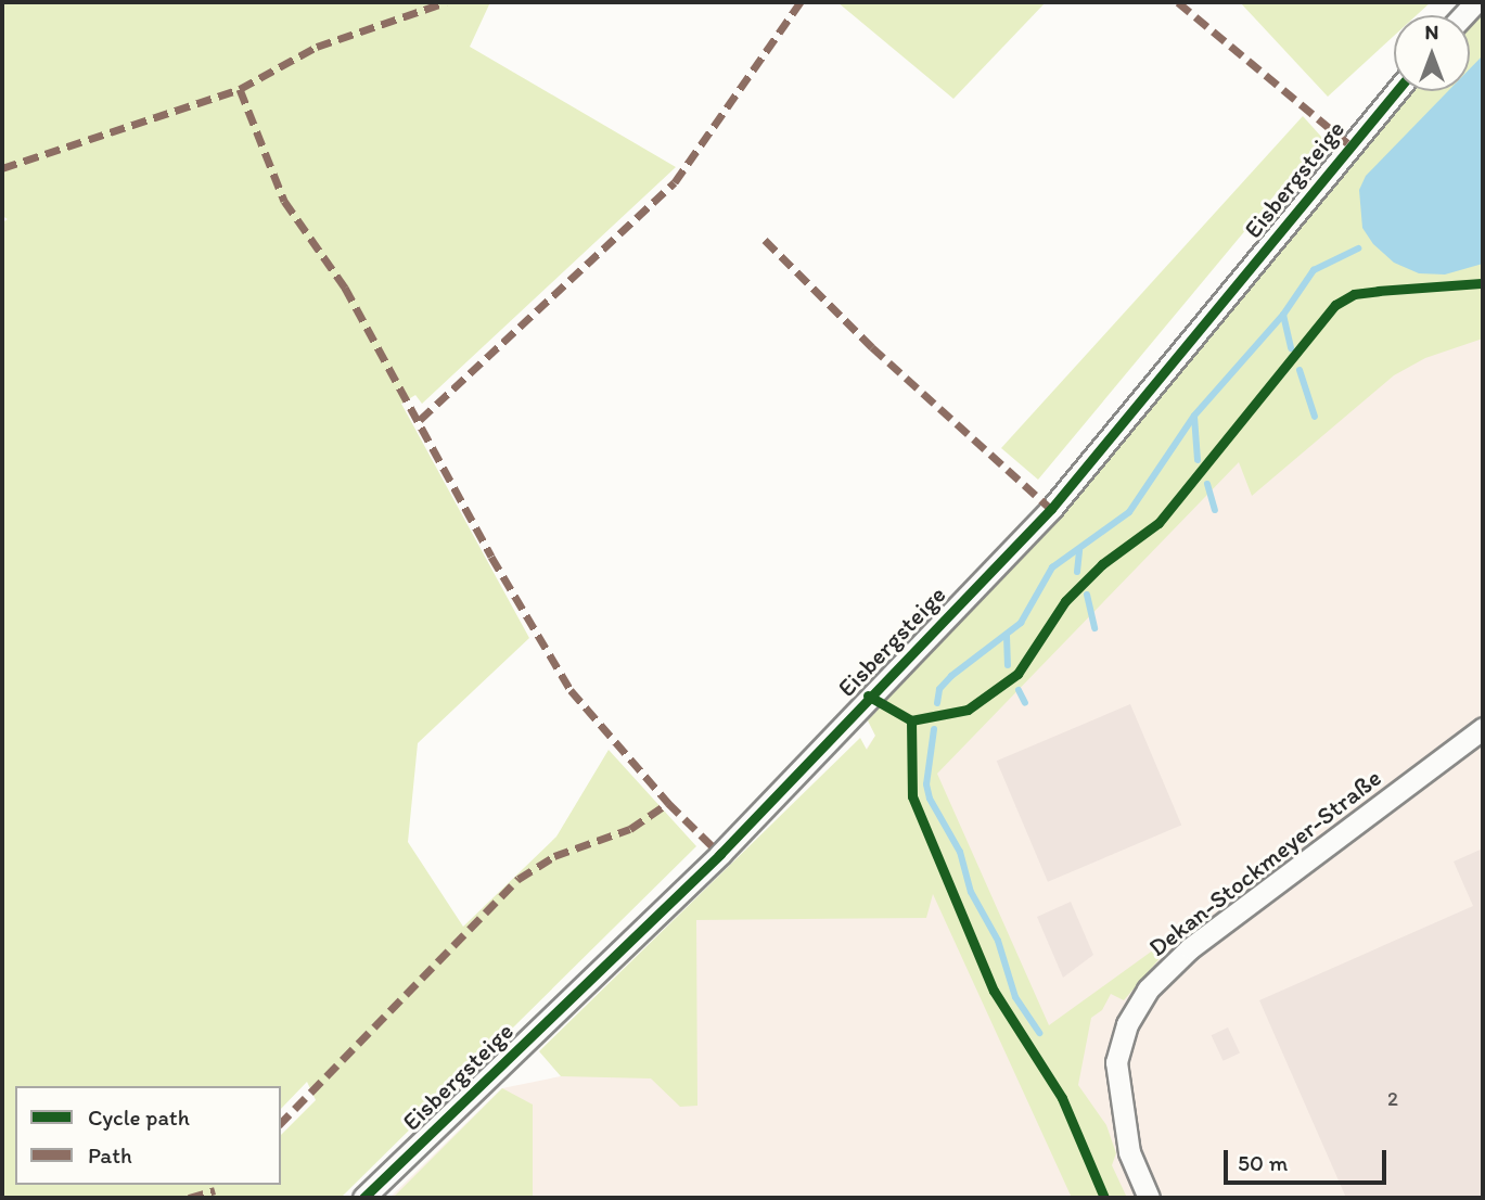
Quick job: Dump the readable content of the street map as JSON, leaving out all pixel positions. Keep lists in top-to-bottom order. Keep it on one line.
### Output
{"streets":{"street":["Eisbergsteige","Dekan-Stockmeyer-Straße"]},"house_numbers":["2"],"legend":["Cycle path","Path"],"scale_bar":"50 m","north":"top"}
